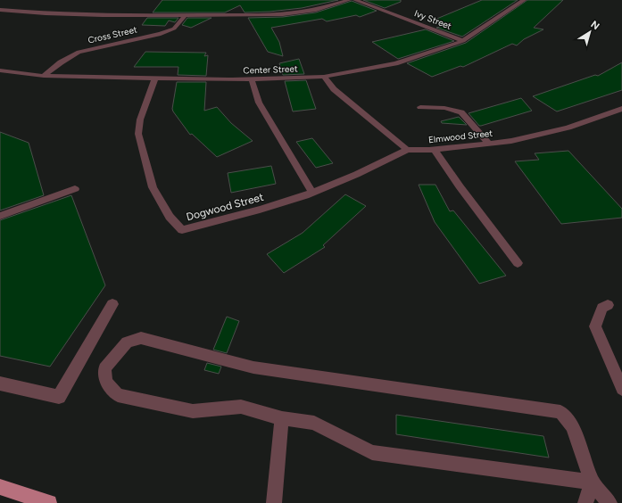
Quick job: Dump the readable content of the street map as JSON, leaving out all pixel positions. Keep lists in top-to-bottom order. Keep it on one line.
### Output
{"streets":{"street":["Ivy Street","Cross Street","Center Street","Elmwood Street","Dogwood Street"]},"crossings":[["Ivy Street","Center Street"],["Cross Street","Center Street"],["Center Street","Dogwood Street"],["Elmwood Street","Dogwood Street"]],"north":"top right"}
